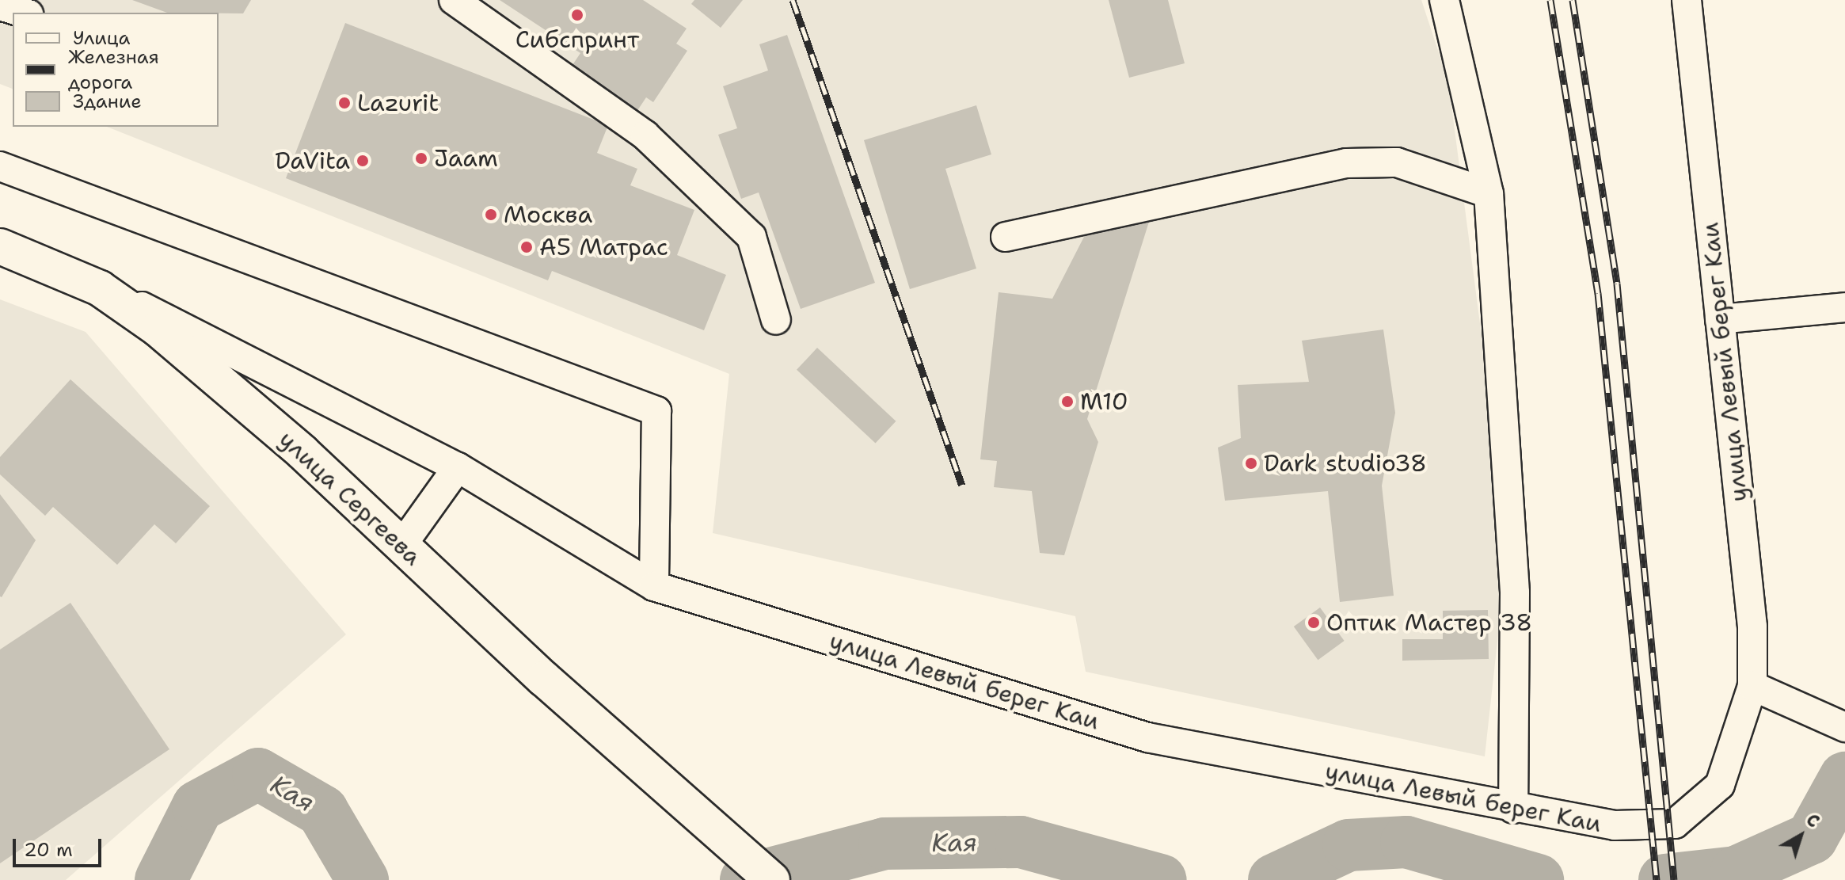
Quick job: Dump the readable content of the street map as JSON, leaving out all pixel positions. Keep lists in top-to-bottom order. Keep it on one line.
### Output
{"streets":{"main road":["улица Сергеева"],"street":["улица Левый берег Каи"]},"crossings":[["улица Левый берег Каи","улица Сергеева"]],"water":["Кая"],"places":["Сибспринт","Lazurit","Jaam","DaVita","Москва","А5 Матрас","M10","Dark studio38","Оптик Мастер 38"],"legend":["Улица","Железная дорога","Здание"],"scale_bar":"20 m","north":"top right"}
